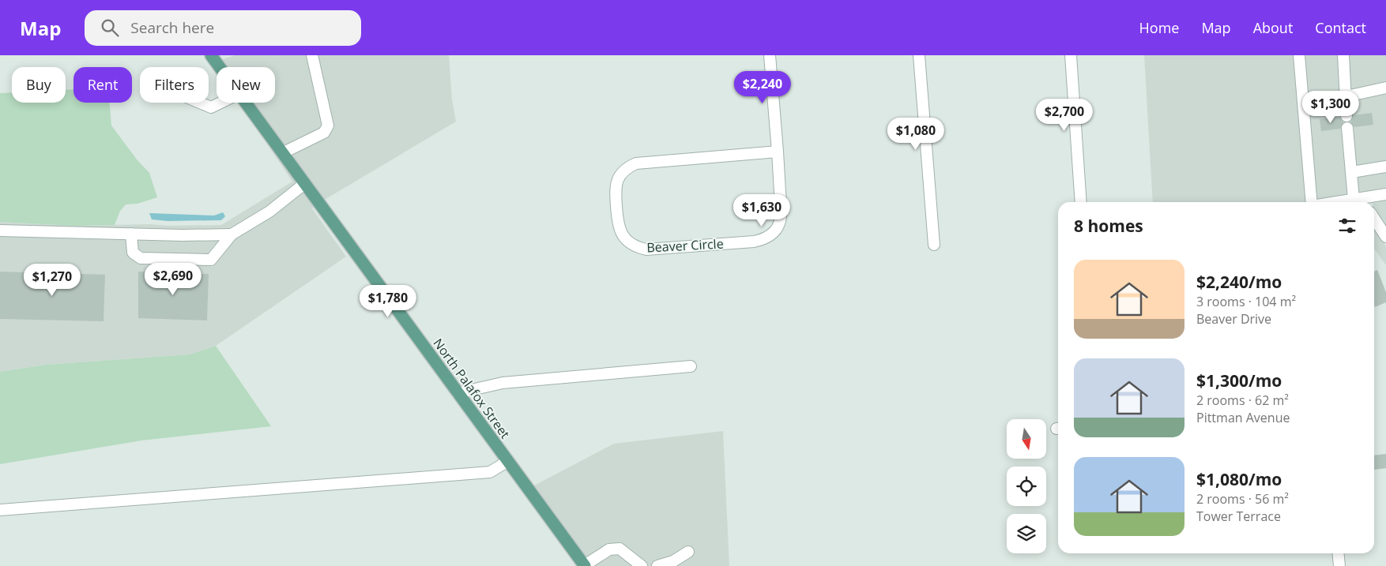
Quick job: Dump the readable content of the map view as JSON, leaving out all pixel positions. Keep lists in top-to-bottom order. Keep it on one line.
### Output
{"streets":{"main road":["North Palafox Street"],"street":["Beaver Circle"]},"north":"bottom","page":{"header":"Map","search":"Search here","nav":["Home","Map","About","Contact"],"chip":["Buy","Rent","Filters","New"],"price":["$2,240","$1,300","$2,700","$1,080","$1,630","$2,690","$1,270","$1,780"],"heading":"8 homes","list":[{"name":"$2,240/mo","note":"3 rooms · 104 m² · Beaver Drive"},{"name":"$1,300/mo","note":"2 rooms · 62 m² · Pittman Avenue"},{"name":"$1,080/mo","note":"2 rooms · 56 m² · Tower Terrace"}]}}
